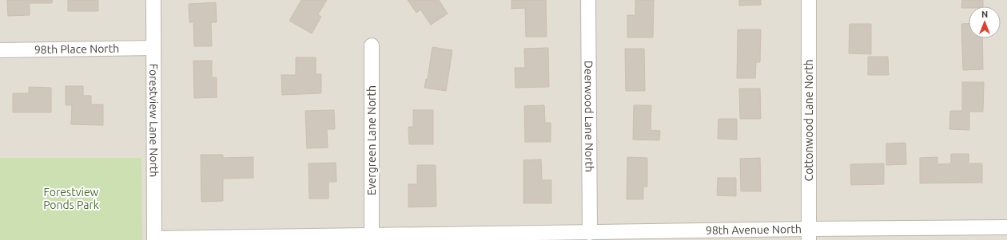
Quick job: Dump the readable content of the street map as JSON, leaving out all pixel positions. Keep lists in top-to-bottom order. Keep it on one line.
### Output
{"streets":{"street":["98th Place North","Deerwood Lane North","Forestview Lane North","Cottonwood Lane North","Evergreen Lane North","98th Avenue North"]},"crossings":[["98th Place North","Forestview Lane North"],["Deerwood Lane North","98th Avenue North"],["Forestview Lane North","98th Avenue North"],["Cottonwood Lane North","98th Avenue North"],["Evergreen Lane North","98th Avenue North"]],"parks":["Forestview Ponds Park"],"north":"top"}
